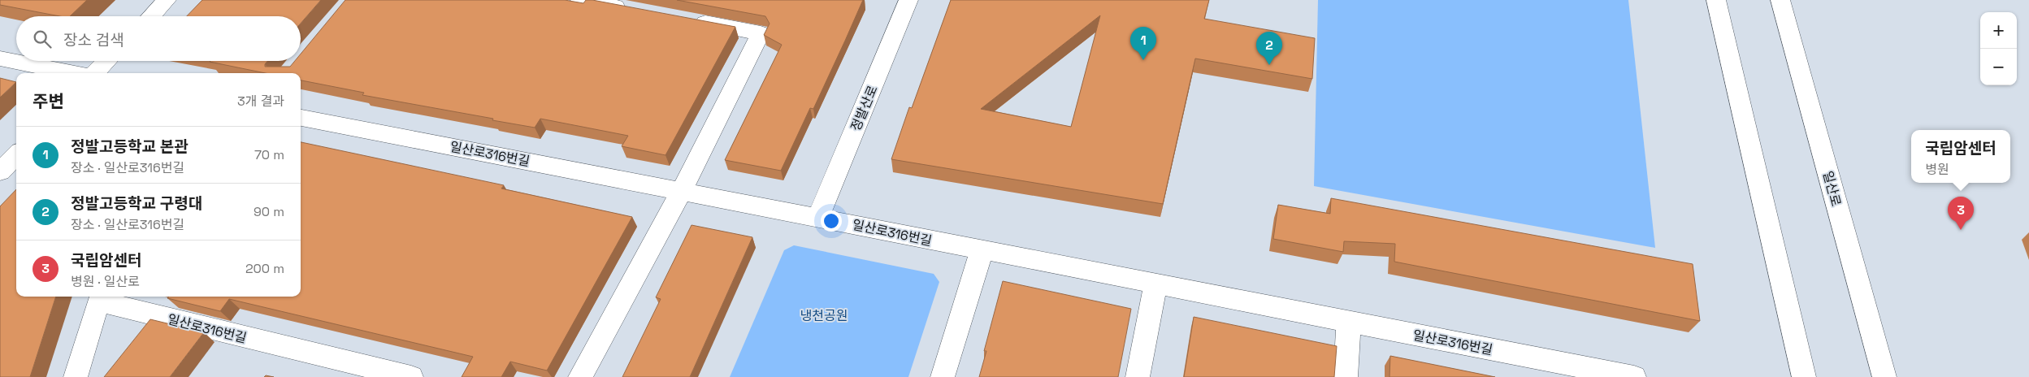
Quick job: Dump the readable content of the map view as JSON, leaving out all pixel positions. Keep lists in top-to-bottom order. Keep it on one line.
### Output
{"streets":{"street":["정발산로","일산로316번길","일산로"]},"crossings":[["정발산로","일산로316번길"]],"parks":["냉천공원"],"page":{"map_buttons":["+","−"],"search":"장소 검색","pins":["1","2","3"],"heading":["주변","3개 결과"],"list":[{"mark":"1","name":"정발고등학교 본관","note":"장소 · 일산로316번길","value":"70 m"},{"mark":"2","name":"정발고등학교 구령대","note":"장소 · 일산로316번길","value":"90 m"},{"mark":"3","name":"국립암센터","note":"병원 · 일산로","value":"200 m"}],"popup":["국립암센터","병원"]}}
